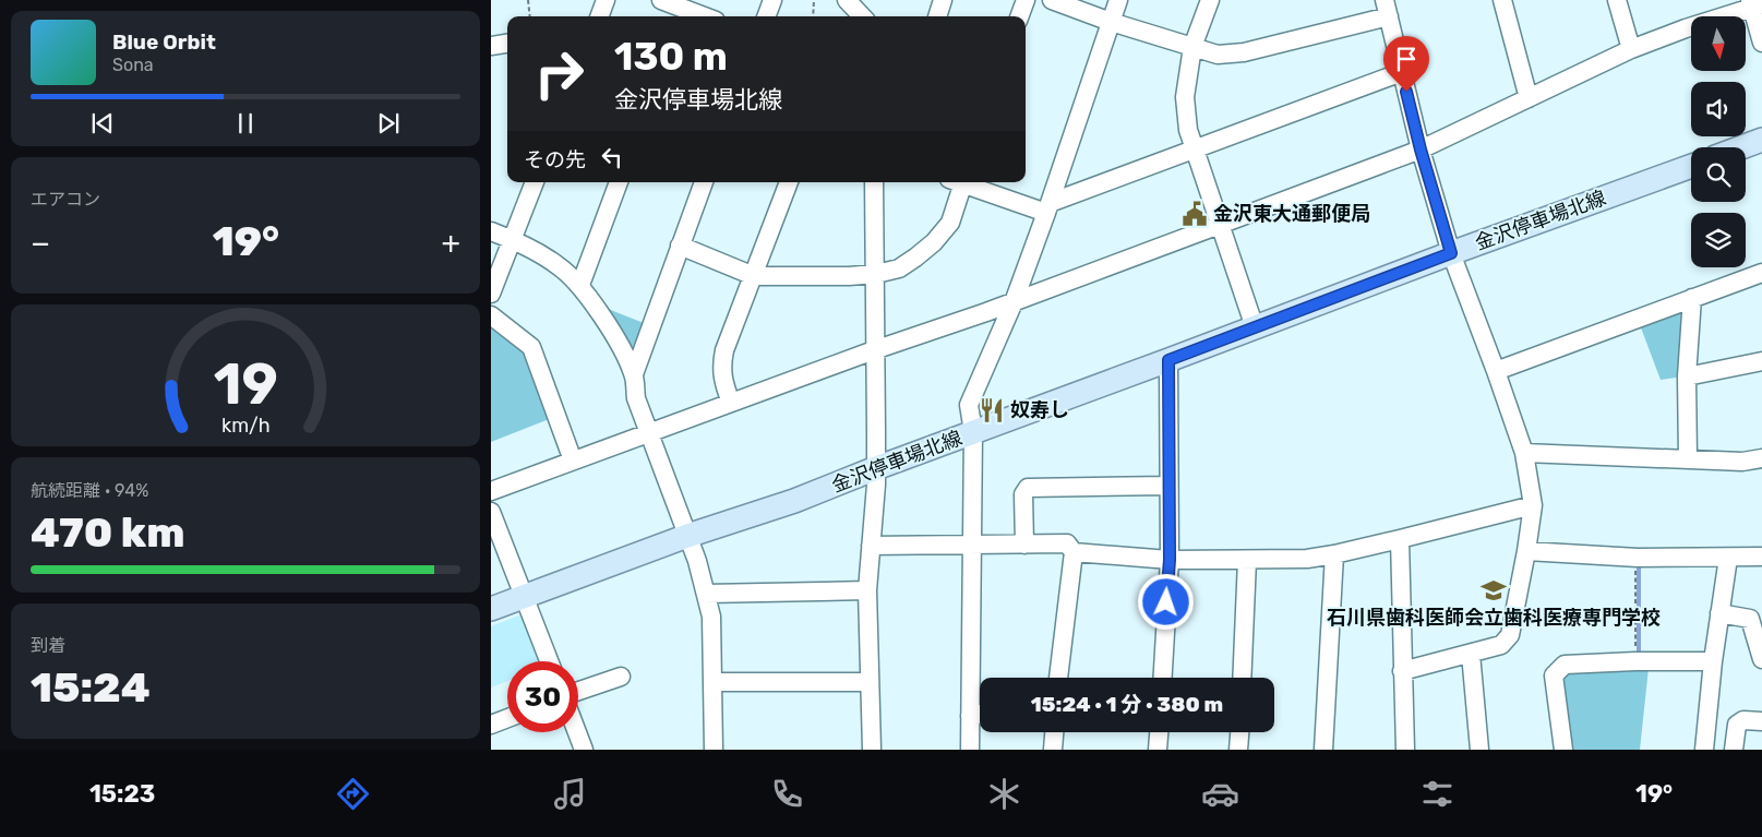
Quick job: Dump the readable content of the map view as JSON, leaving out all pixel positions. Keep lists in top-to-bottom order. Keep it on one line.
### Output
{"streets":{"main road":["金沢停車場北線"]},"places":{"public building":["金沢東大通郵便局"],"restaurant":["奴寿し"],"school or university":["石川県歯科医師会立歯科医療専門学校"]},"north":"bottom","page":{"turn":["130 m","金沢停車場北線"],"song":["Blue Orbit","Sona"],"then":"その先","tile":["エアコン",["航続距離 · 94%","470 km"],["到着","15:24"]],"heat":["−","19°","+"],"limit":"30","trip":"15:24 · 1 分 · 380 m","tabs":["15:23","19°"],"gauge":["19","km/h"]}}
